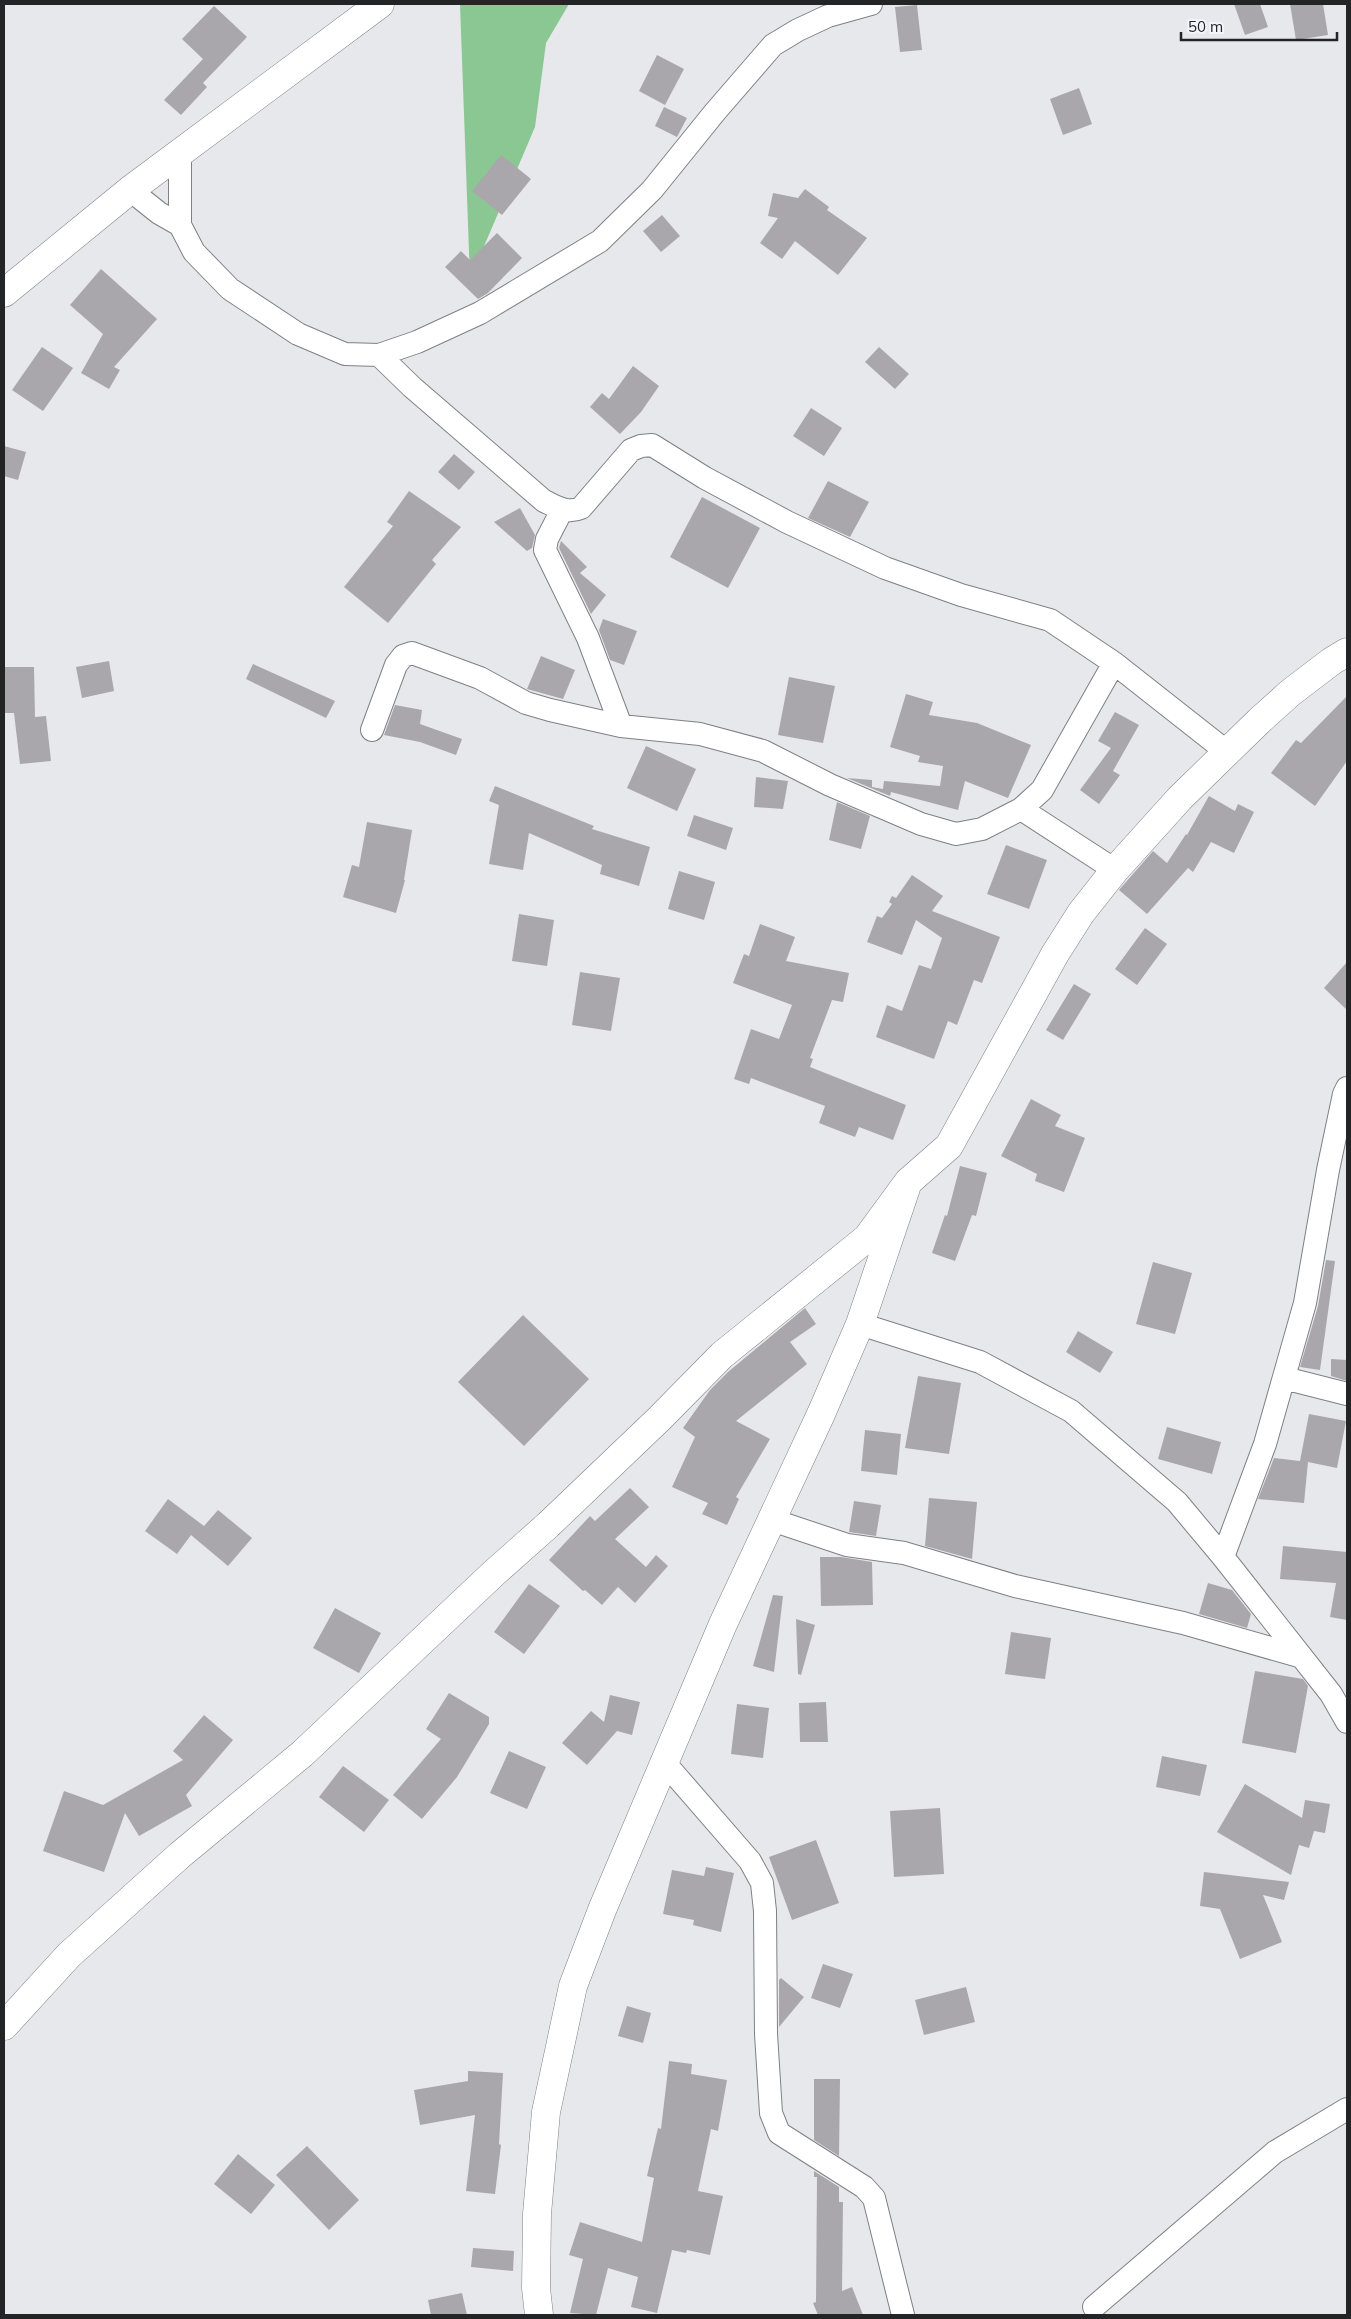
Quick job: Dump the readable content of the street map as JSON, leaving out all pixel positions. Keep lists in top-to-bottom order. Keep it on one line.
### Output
{"scale_bar":"50 m"}
